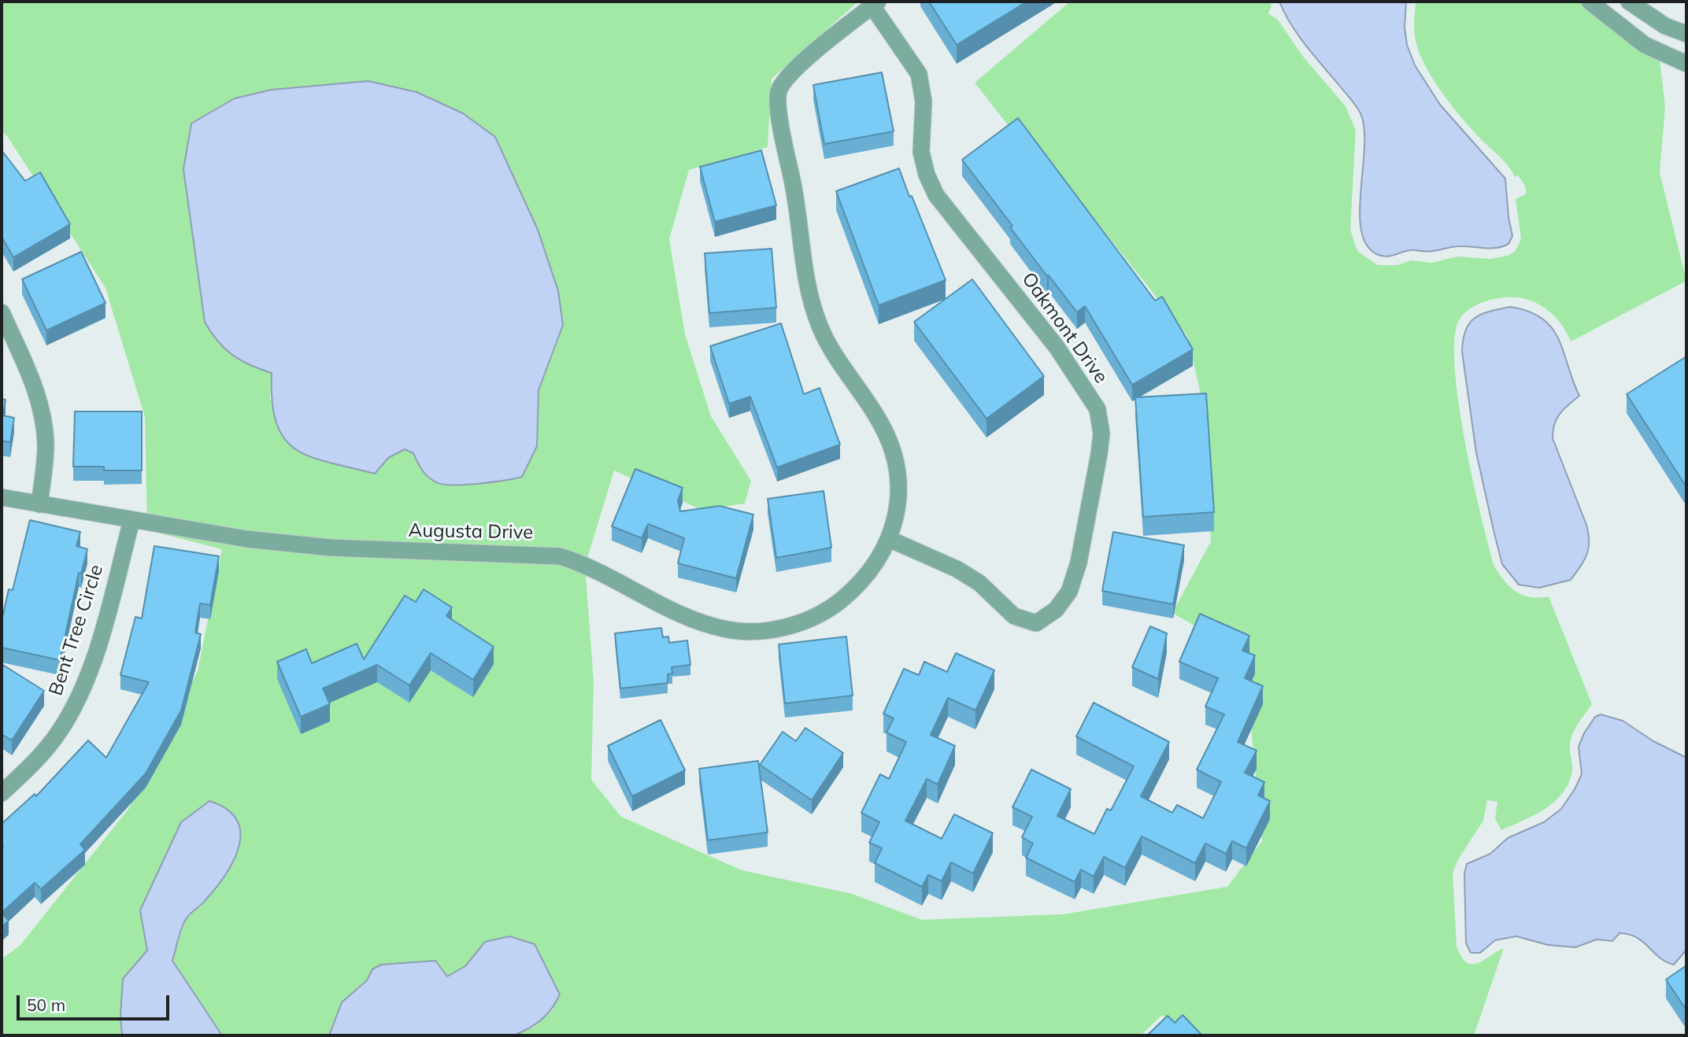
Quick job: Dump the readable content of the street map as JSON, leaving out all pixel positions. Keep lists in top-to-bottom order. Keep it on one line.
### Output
{"streets":{"street":["Oakmont Drive","Augusta Drive","Bent Tree Circle"]},"crossings":[["Oakmont Drive","Augusta Drive"],["Augusta Drive","Bent Tree Circle"]],"scale_bar":"50 m"}
